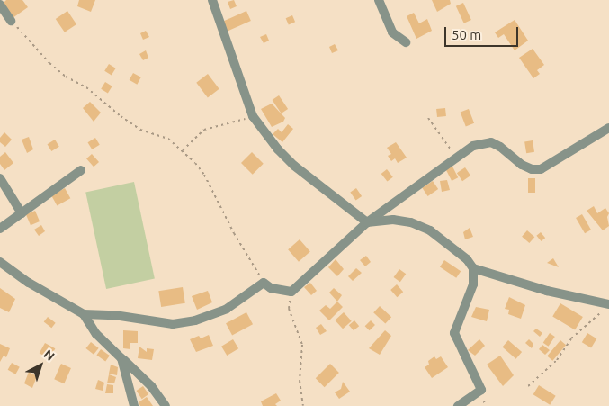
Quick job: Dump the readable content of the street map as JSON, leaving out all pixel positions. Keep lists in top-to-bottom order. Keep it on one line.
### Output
{"scale_bar":"50 m","north":"top right"}
